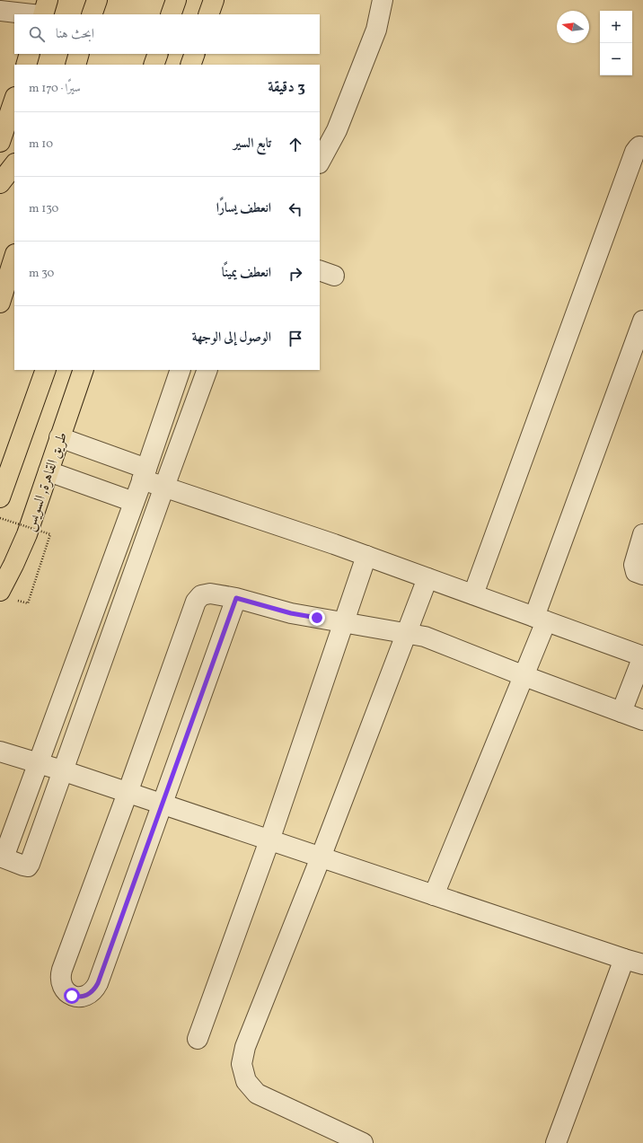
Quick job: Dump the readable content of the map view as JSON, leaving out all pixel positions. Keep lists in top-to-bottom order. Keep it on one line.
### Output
{"streets":{"main road":["طريق القاهرة, السويس"]},"north":"left","page":{"map_buttons":["+","−"],"search":"ابحث هنا","heading":["3 دقيقة","سيرًا · 170 m"],"list":[["تابع السير","10 m"],["انعطف يسارًا","130 m"],["انعطف يمينًا","30 m"],"الوصول إلى الوجهة"]}}
